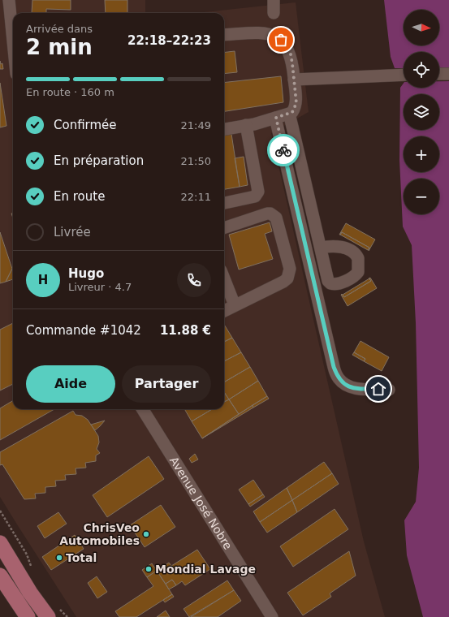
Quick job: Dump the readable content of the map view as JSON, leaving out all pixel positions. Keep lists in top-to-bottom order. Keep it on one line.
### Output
{"streets":{"street":["Avenue José Nobre"]},"places":["ChrisVeo Automobiles","Total","Mondial Lavage"],"north":"right","page":{"map_buttons":["+","−"],"heading":["2 min","Arrivée dans","22:18–22:23"],"panel":["Hugo","Livreur · 4.7","Commande #1042","11.88 €"],"bar":"En route · 160 m","list":[["Confirmée","21:49"],["En préparation","21:50"],["En route","22:11"],"Livrée"],"round":"H","buttons":["Aide","Partager"]}}
